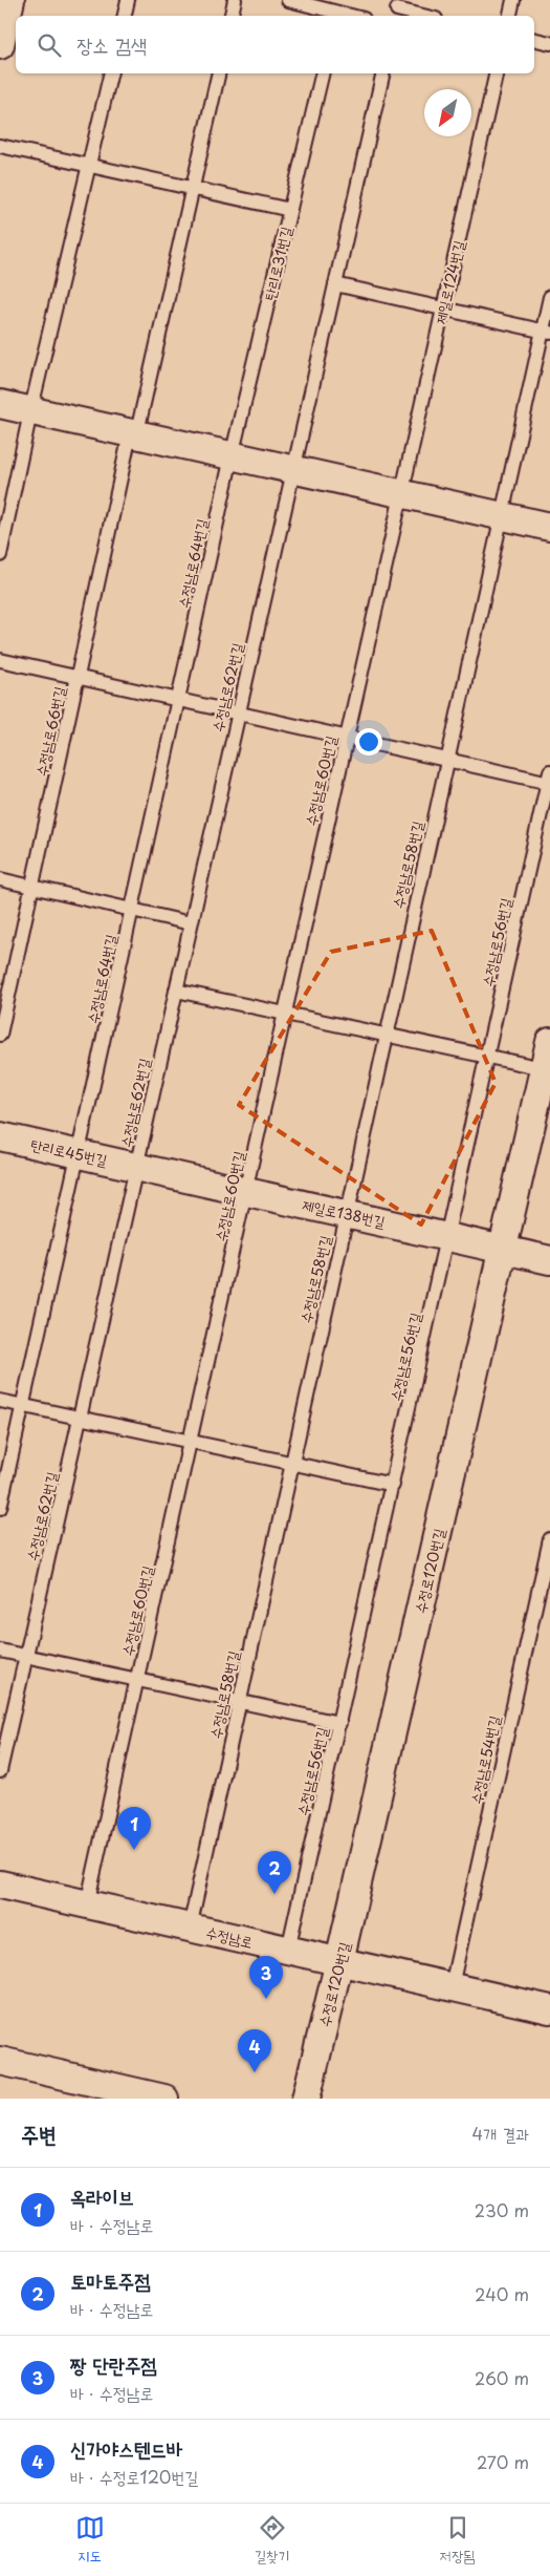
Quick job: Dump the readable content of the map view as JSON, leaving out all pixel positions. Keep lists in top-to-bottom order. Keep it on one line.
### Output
{"streets":{"street":["탄리로45번길","제일로138번길","수정로120번길","수정남로"],"lane":["탄리로31번길","제일로124번길","수정남로64번길","수정남로62번길","수정남로66번길","수정남로60번길","수정남로58번길","수정남로56번길","수정남로54번길"]},"crossings":[["탄리로31번길","수정남로64번길"],["제일로124번길","수정남로60번길"],["수정남로64번길","탄리로45번길"],["수정남로62번길","탄리로45번길"],["수정남로62번길","제일로138번길"],["수정남로60번길","제일로138번길"],["수정남로60번길","수정남로"],["수정남로58번길","제일로138번길"],["수정남로58번길","수정남로"],["수정남로56번길","제일로138번길"],["수정남로56번길","수정남로"],["탄리로45번길","제일로138번길"],["제일로138번길","수정로120번길"],["수정로120번길","수정남로"],["수정남로54번길","수정남로"]],"north":"bottom left","page":{"search":"장소 검색","pins":["1","2","3","4"],"heading":["주변","4개 결과"],"list":[{"mark":"1","name":"옥라이브","note":"바 · 수정남로","value":"230 m"},{"mark":"2","name":"토마토주점","note":"바 · 수정남로","value":"240 m"},{"mark":"3","name":"짱 단란주점","note":"바 · 수정남로","value":"260 m"},{"mark":"4","name":"신가야스텐드바","note":"바 · 수정로120번길","value":"270 m"}],"nav":["지도","길찾기","저장됨"]}}
